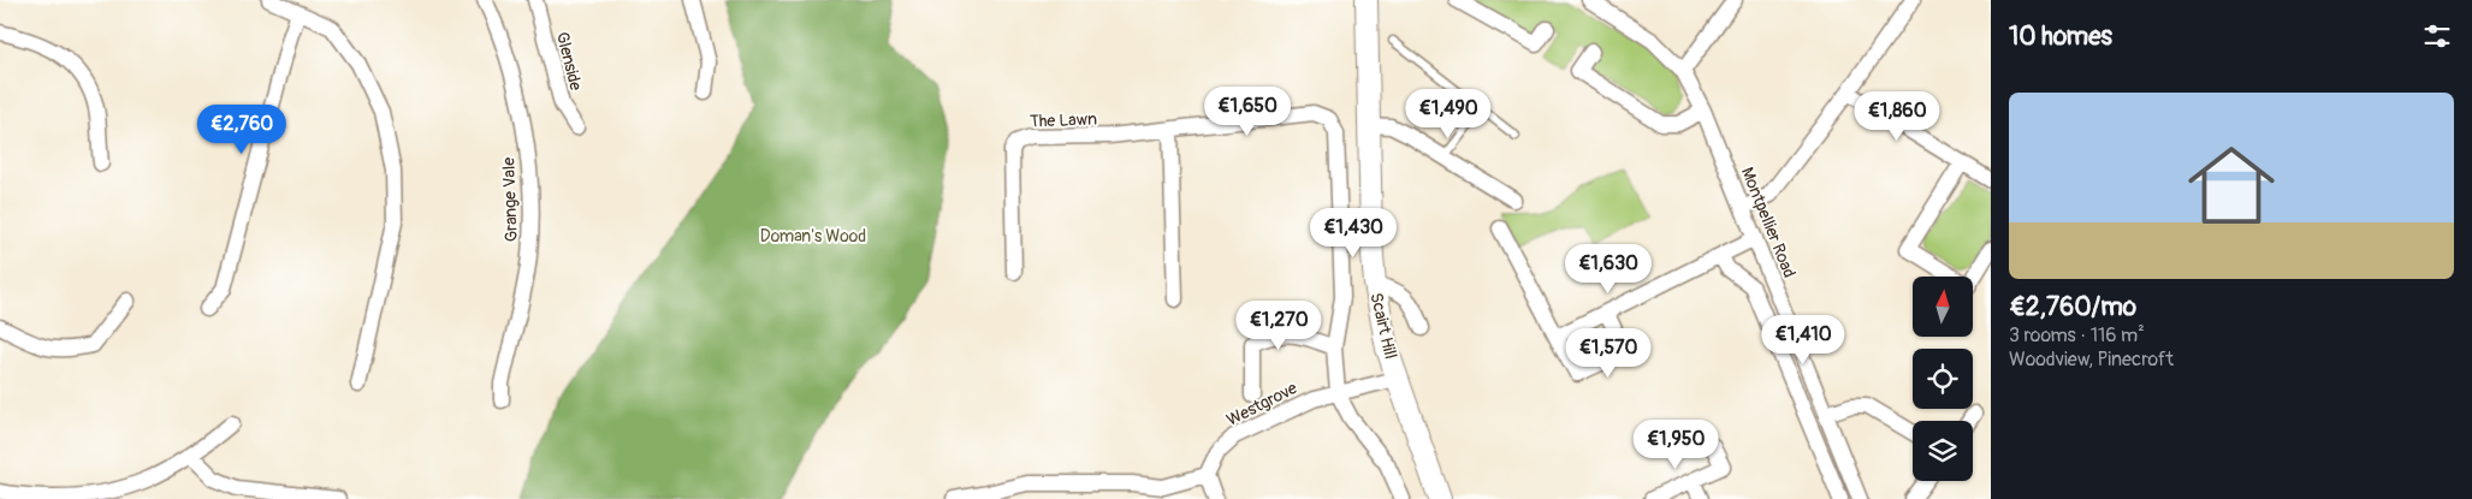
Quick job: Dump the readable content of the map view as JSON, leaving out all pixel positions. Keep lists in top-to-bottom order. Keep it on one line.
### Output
{"streets":{"street":["Glenside","The Lawn","Grange Vale","Montpellier Road","Scairt Hill","Westgrove"]},"crossings":[["The Lawn","Westgrove"],["Scairt Hill","Westgrove"]],"parks":["Doman's Wood"],"north":"top","page":{"heading":"10 homes","list":[{"name":"€2,760/mo","note":"3 rooms · 116 m² · Woodview, Pinecroft"}],"price":["€1,650","€1,490","€1,860","€2,760","€1,430","€1,630","€1,270","€1,410","€1,570","€1,950"]}}
